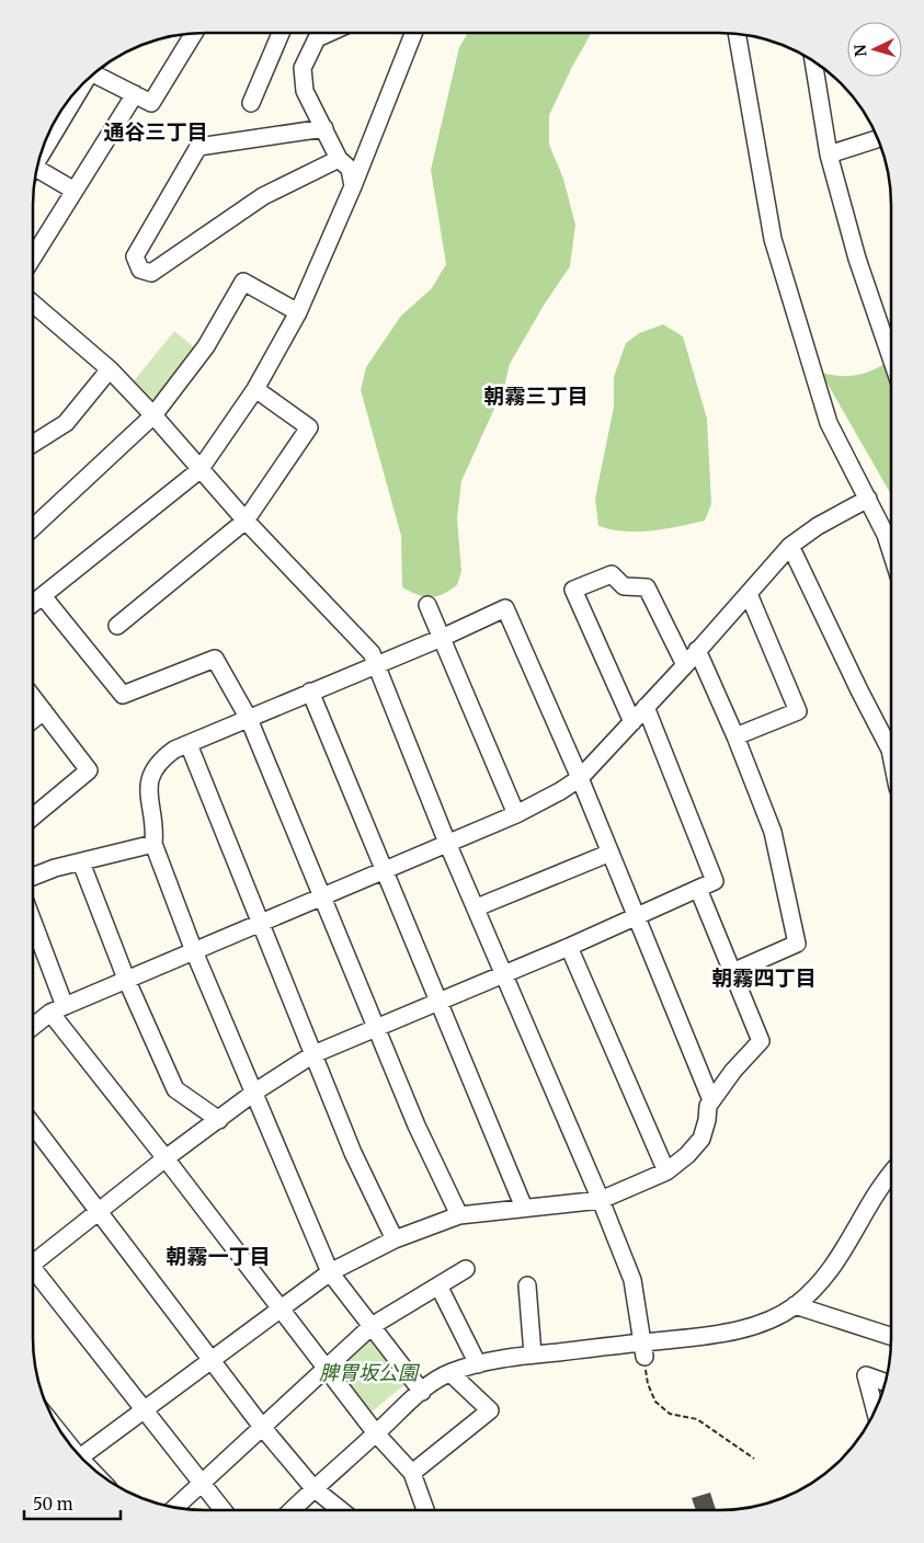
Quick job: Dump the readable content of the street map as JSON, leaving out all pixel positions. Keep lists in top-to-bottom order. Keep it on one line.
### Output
{"districts":["通谷三丁目","朝霧三丁目","朝霧四丁目","朝霧一丁目"],"parks":["脾胃坂公園"],"scale_bar":"50 m","north":"left"}
